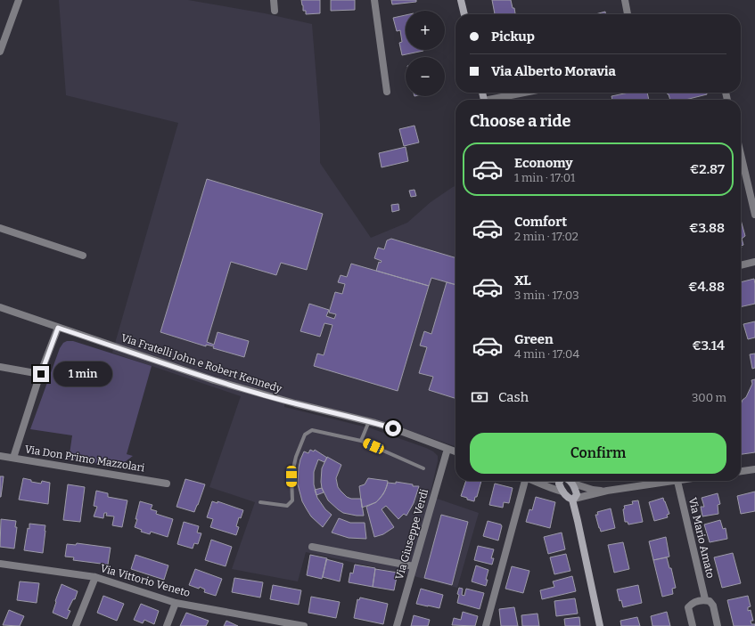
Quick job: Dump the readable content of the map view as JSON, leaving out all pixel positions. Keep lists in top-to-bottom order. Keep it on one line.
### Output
{"streets":{"street":["Via Fratelli John e Robert Kennedy","Via Don Primo Mazzolari","Via Giuseppe Verdi","Via Mario Amato","Via Vittorio Veneto"]},"crossings":[["Via Fratelli John e Robert Kennedy","Via Giuseppe Verdi"]],"page":{"map_buttons":["+","−"],"banner":["Pickup","Via Alberto Moravia"],"heading":"Choose a ride","list":[{"name":"Economy","note":"1 min · 17:01","value":"€2.87"},{"name":"Comfort","note":"2 min · 17:02","value":"€3.88"},{"name":"XL","note":"3 min · 17:03","value":"€4.88"},{"name":"Green","note":"4 min · 17:04","value":"€3.14"}],"bubble":"1 min","pay":["Cash","300 m"],"buttons":"Confirm"}}
